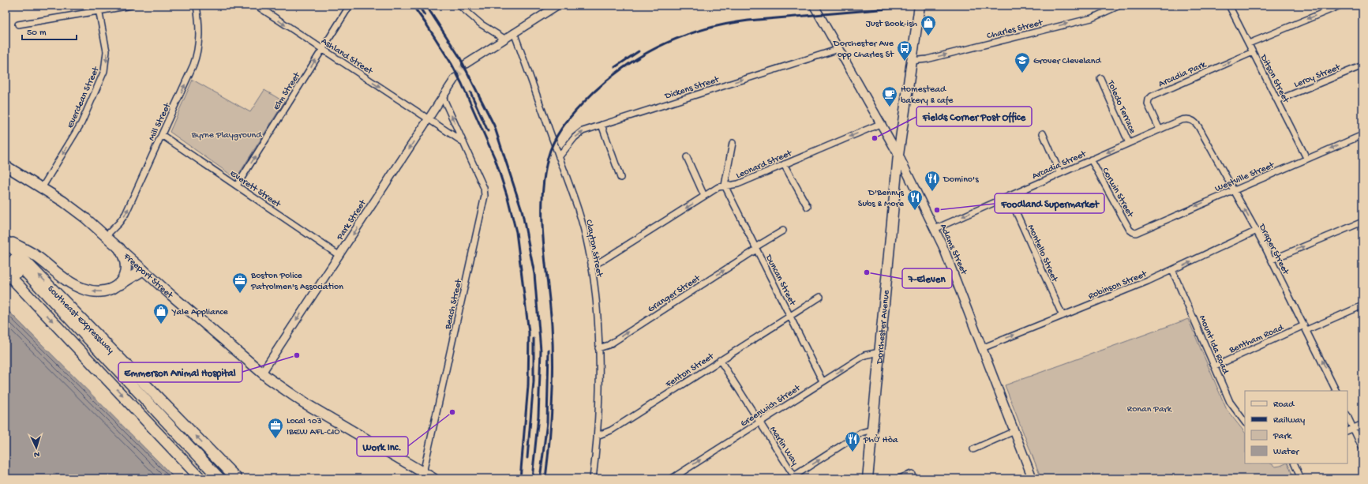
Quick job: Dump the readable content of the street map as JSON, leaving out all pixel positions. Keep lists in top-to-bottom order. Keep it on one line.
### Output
{"streets":{"highway":["Southeast Expressway"],"main road":["Adams Street","Freeport Street","Dorchester Avenue"],"street":["Charles Street","Ashland Street","Arcadia Park","Leroy Street","Ditson Street","Dickens Street","Elm Street","Everdean Street","Toledo Terrace","Mill Street","Leonard Street","Arcadia Street","Westville Street","Everett Street","Corwin Street","Park Street","Clayton Street","Draper Street","Montello Street","Duncan Street","Robinson Street","Granger Street","Beach Street","Bentham Road","Mount Ida Road","Fenton Street","Greenwich Street","Marlin Way"]},"crossings":[["Charles Street","Dorchester Avenue"],["Ashland Street","Elm Street"],["Ashland Street","Park Street"],["Arcadia Park","Ditson Street"],["Arcadia Park","Arcadia Street"],["Leroy Street","Ditson Street"],["Ditson Street","Westville Street"],["Dickens Street","Clayton Street"],["Dickens Street","Adams Street"],["Elm Street","Everett Street"],["Everdean Street","Freeport Street"],["Toledo Terrace","Arcadia Street"],["Mill Street","Everett Street"],["Mill Street","Freeport Street"],["Leonard Street","Clayton Street"],["Leonard Street","Adams Street"],["Leonard Street","Duncan Street"],["Arcadia Street","Corwin Street"],["Arcadia Street","Adams Street"],["Arcadia Street","Draper Street"],["Arcadia Street","Montello Street"],["Westville Street","Corwin Street"],["Westville Street","Draper Street"],["Everett Street","Park Street"],["Park Street","Freeport Street"],["Park Street","Beach Street"],["Clayton Street","Granger Street"],["Clayton Street","Fenton Street"],["Adams Street","Robinson Street"],["Adams Street","Dorchester Avenue"],["Draper Street","Robinson Street"],["Draper Street","Bentham Road"],["Montello Street","Robinson Street"],["Freeport Street","Beach Street"],["Duncan Street","Granger Street"],["Duncan Street","Fenton Street"],["Duncan Street","Greenwich Street"],["Robinson Street","Mount Ida Road"],["Dorchester Avenue","Greenwich Street"],["Bentham Road","Mount Ida Road"],["Fenton Street","Marlin Way"],["Greenwich Street","Marlin Way"]],"one_way":["Charles Street","Ashland Street","Arcadia Park","Dickens Street","Elm Street","Everdean Street","Mill Street","Leonard Street","Arcadia Street","Westville Street","Park Street","Draper Street","Robinson Street","Granger Street","Greenwich Street"],"parks":["Byrne Playground","Ronan Park"],"places":{"shop":["Just Book-ish","Yale Appliance"],"bus stop":["Dorchester Ave opp Charles St"],"school or university":["Grover Cleveland"],"cafe":["Homestead bakery & cafe"],"other":["Fields Corner Post Office","Foodland Supermarket","7-Eleven","Emmerson Animal Hospital","Work Inc."],"restaurant":["Domino's","D'Bennys Subs & More","Phở Hòa"],"office":["Boston Police Patrolmen's Association","Local 103 IBEW AFL-CIO"]},"legend":["Road","Railway","Park","Water"],"scale_bar":"50 m","north":"bottom"}
